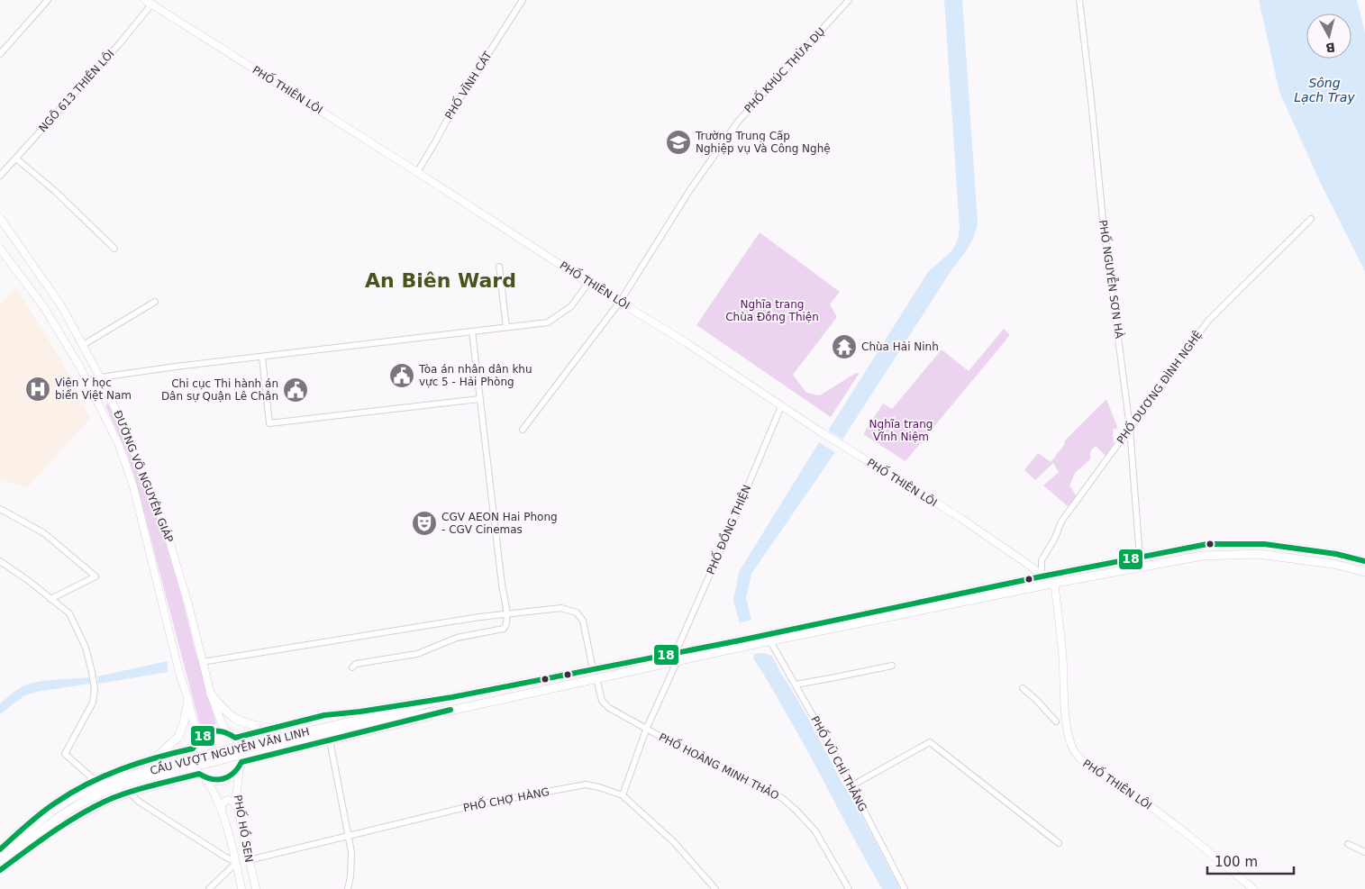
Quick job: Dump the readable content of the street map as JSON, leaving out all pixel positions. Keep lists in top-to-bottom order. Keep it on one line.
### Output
{"streets":{"highway":["CẦU VƯỢT NGUYỄN VĂN LINH"],"main road":["PHỐ THIÊN LÔI","ĐƯỜNG VÕ NGUYÊN GIÁP","PHỐ HỒ SEN"],"street":["PHỐ KHÚC THỪA DỤ","PHỐ VĨNH CÁT","NGÕ 613 THIÊN LÔI","PHỐ NGUYỄN SƠN HÀ","PHỐ DƯƠNG ĐÌNH NGHỆ","PHỐ ĐỒNG THIỆN","PHỐ VŨ CHÍ THẮNG","PHỐ HOÀNG MINH THẢO","PHỐ CHỢ HÀNG"]},"crossings":[["PHỐ KHÚC THỪA DỤ","PHỐ THIÊN LÔI"],["PHỐ VĨNH CÁT","PHỐ THIÊN LÔI"],["PHỐ THIÊN LÔI","NGÕ 613 THIÊN LÔI"],["PHỐ THIÊN LÔI","PHỐ DƯƠNG ĐÌNH NGHỆ"],["PHỐ THIÊN LÔI","PHỐ ĐỒNG THIỆN"],["PHỐ NGUYỄN SƠN HÀ","PHỐ DƯƠNG ĐÌNH NGHỆ"],["ĐƯỜNG VÕ NGUYÊN GIÁP","PHỐ HỒ SEN"],["PHỐ CHỢ HÀNG","PHỐ HỒ SEN"]],"districts":["An Biên Ward"],"water":["Sông Lạch Tray"],"parks":["Nghĩa trang Chùa Đồng Thiện","Nghĩa trang Vĩnh Niệm"],"places":{"school or university":["Trường Trung Cấp Nghiệp vụ Và Công Nghệ"],"temple":["Chùa Hải Ninh"],"public building":["Tòa án nhân dân khu vực 5 - Hải Phòng","Chi cục Thi hành án Dân sự Quận Lê Chân"],"hospital":["Viện Y học biển Việt Nam"],"theatre":["CGV AEON Hai Phong - CGV Cinemas"]},"lines":["transit line 18"],"scale_bar":"100 m","north":"bottom"}
